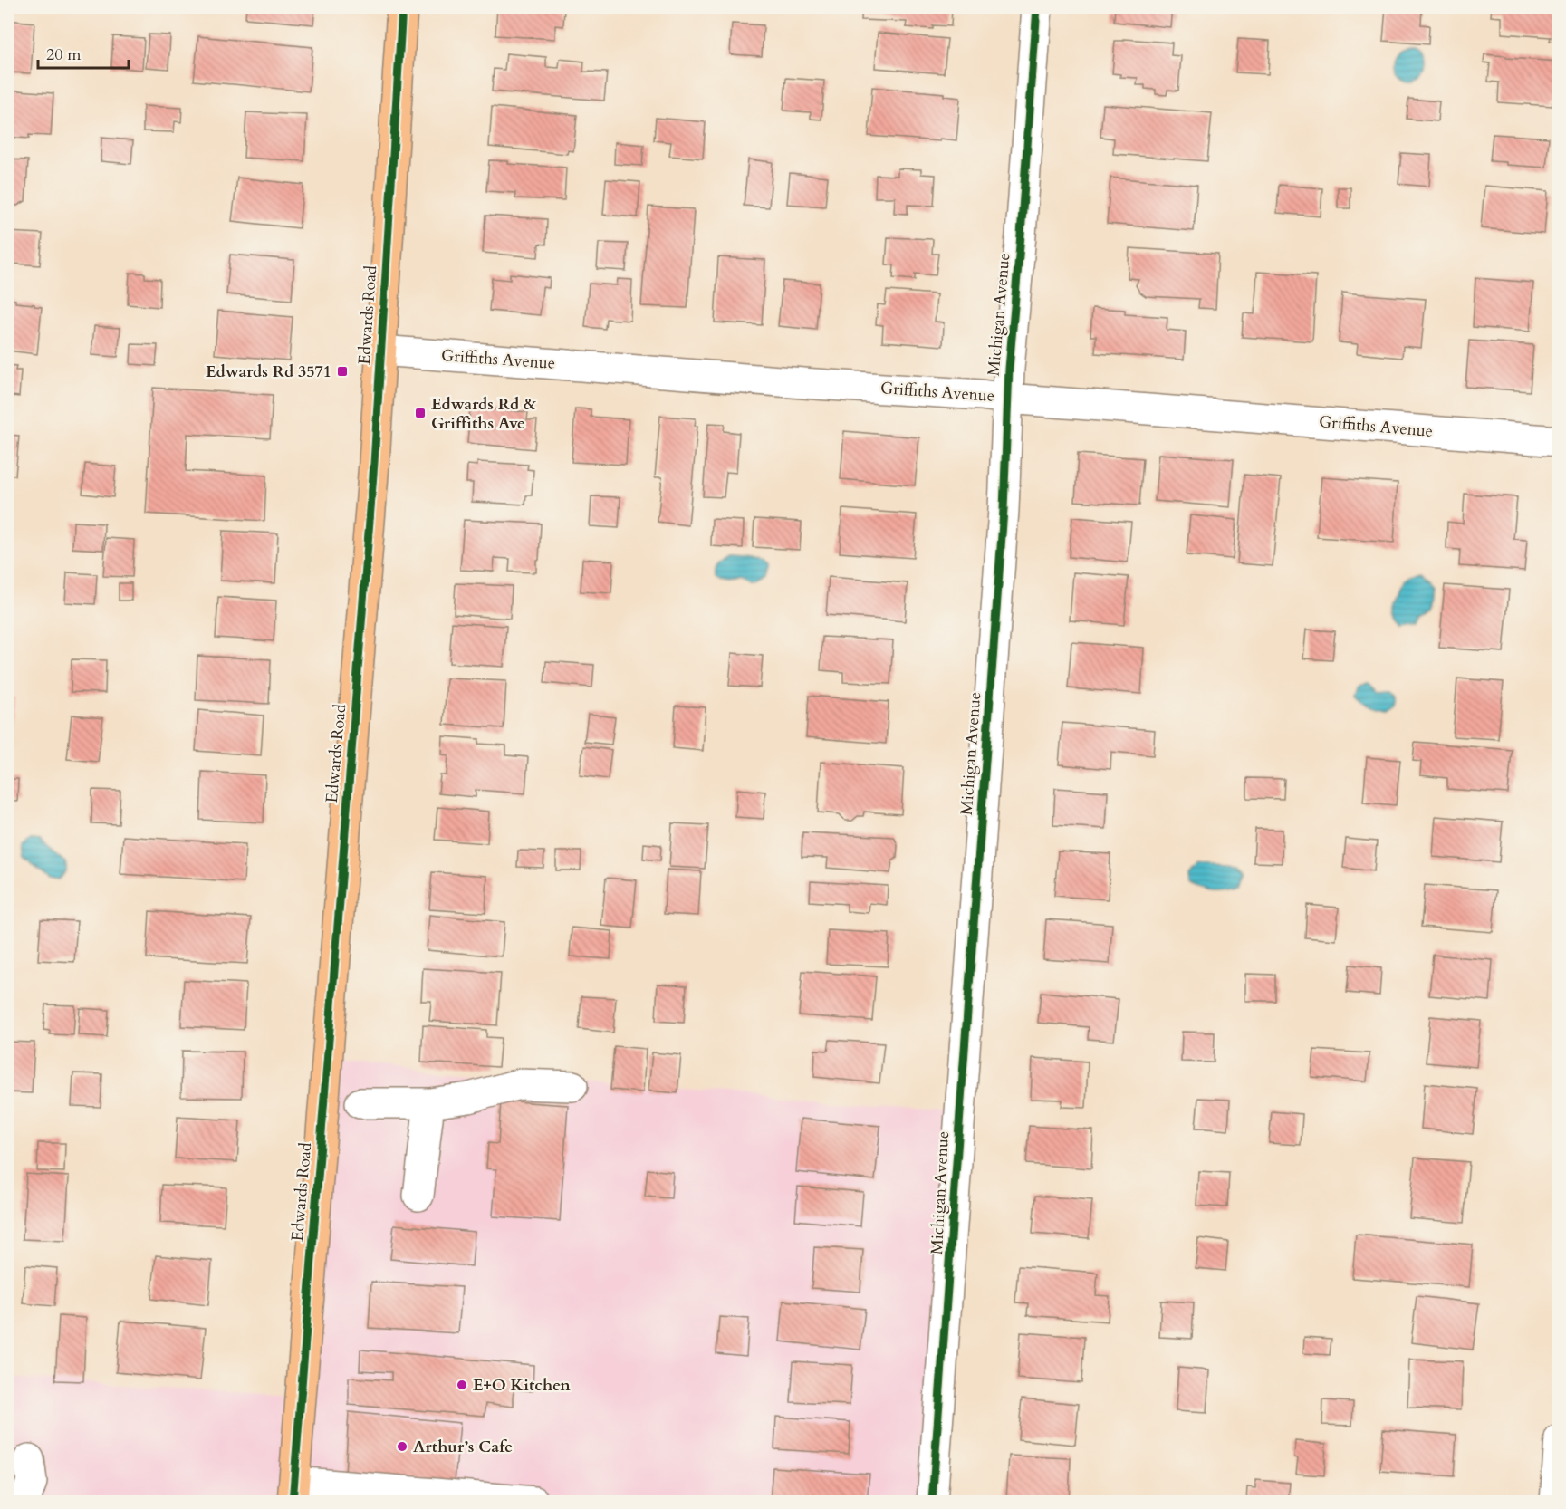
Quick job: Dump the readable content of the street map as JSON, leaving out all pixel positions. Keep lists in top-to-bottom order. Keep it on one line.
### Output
{"streets":{"main road":["Edwards Road"],"street":["Michigan Avenue","Griffiths Avenue"]},"crossings":[["Michigan Avenue","Griffiths Avenue"],["Edwards Road","Griffiths Avenue"]],"places":{"transit":["Edwards Rd 3571","Edwards Rd & Griffiths Ave"],"other":["E+O Kitchen","Arthur’s Cafe"]},"scale_bar":"20 m"}
